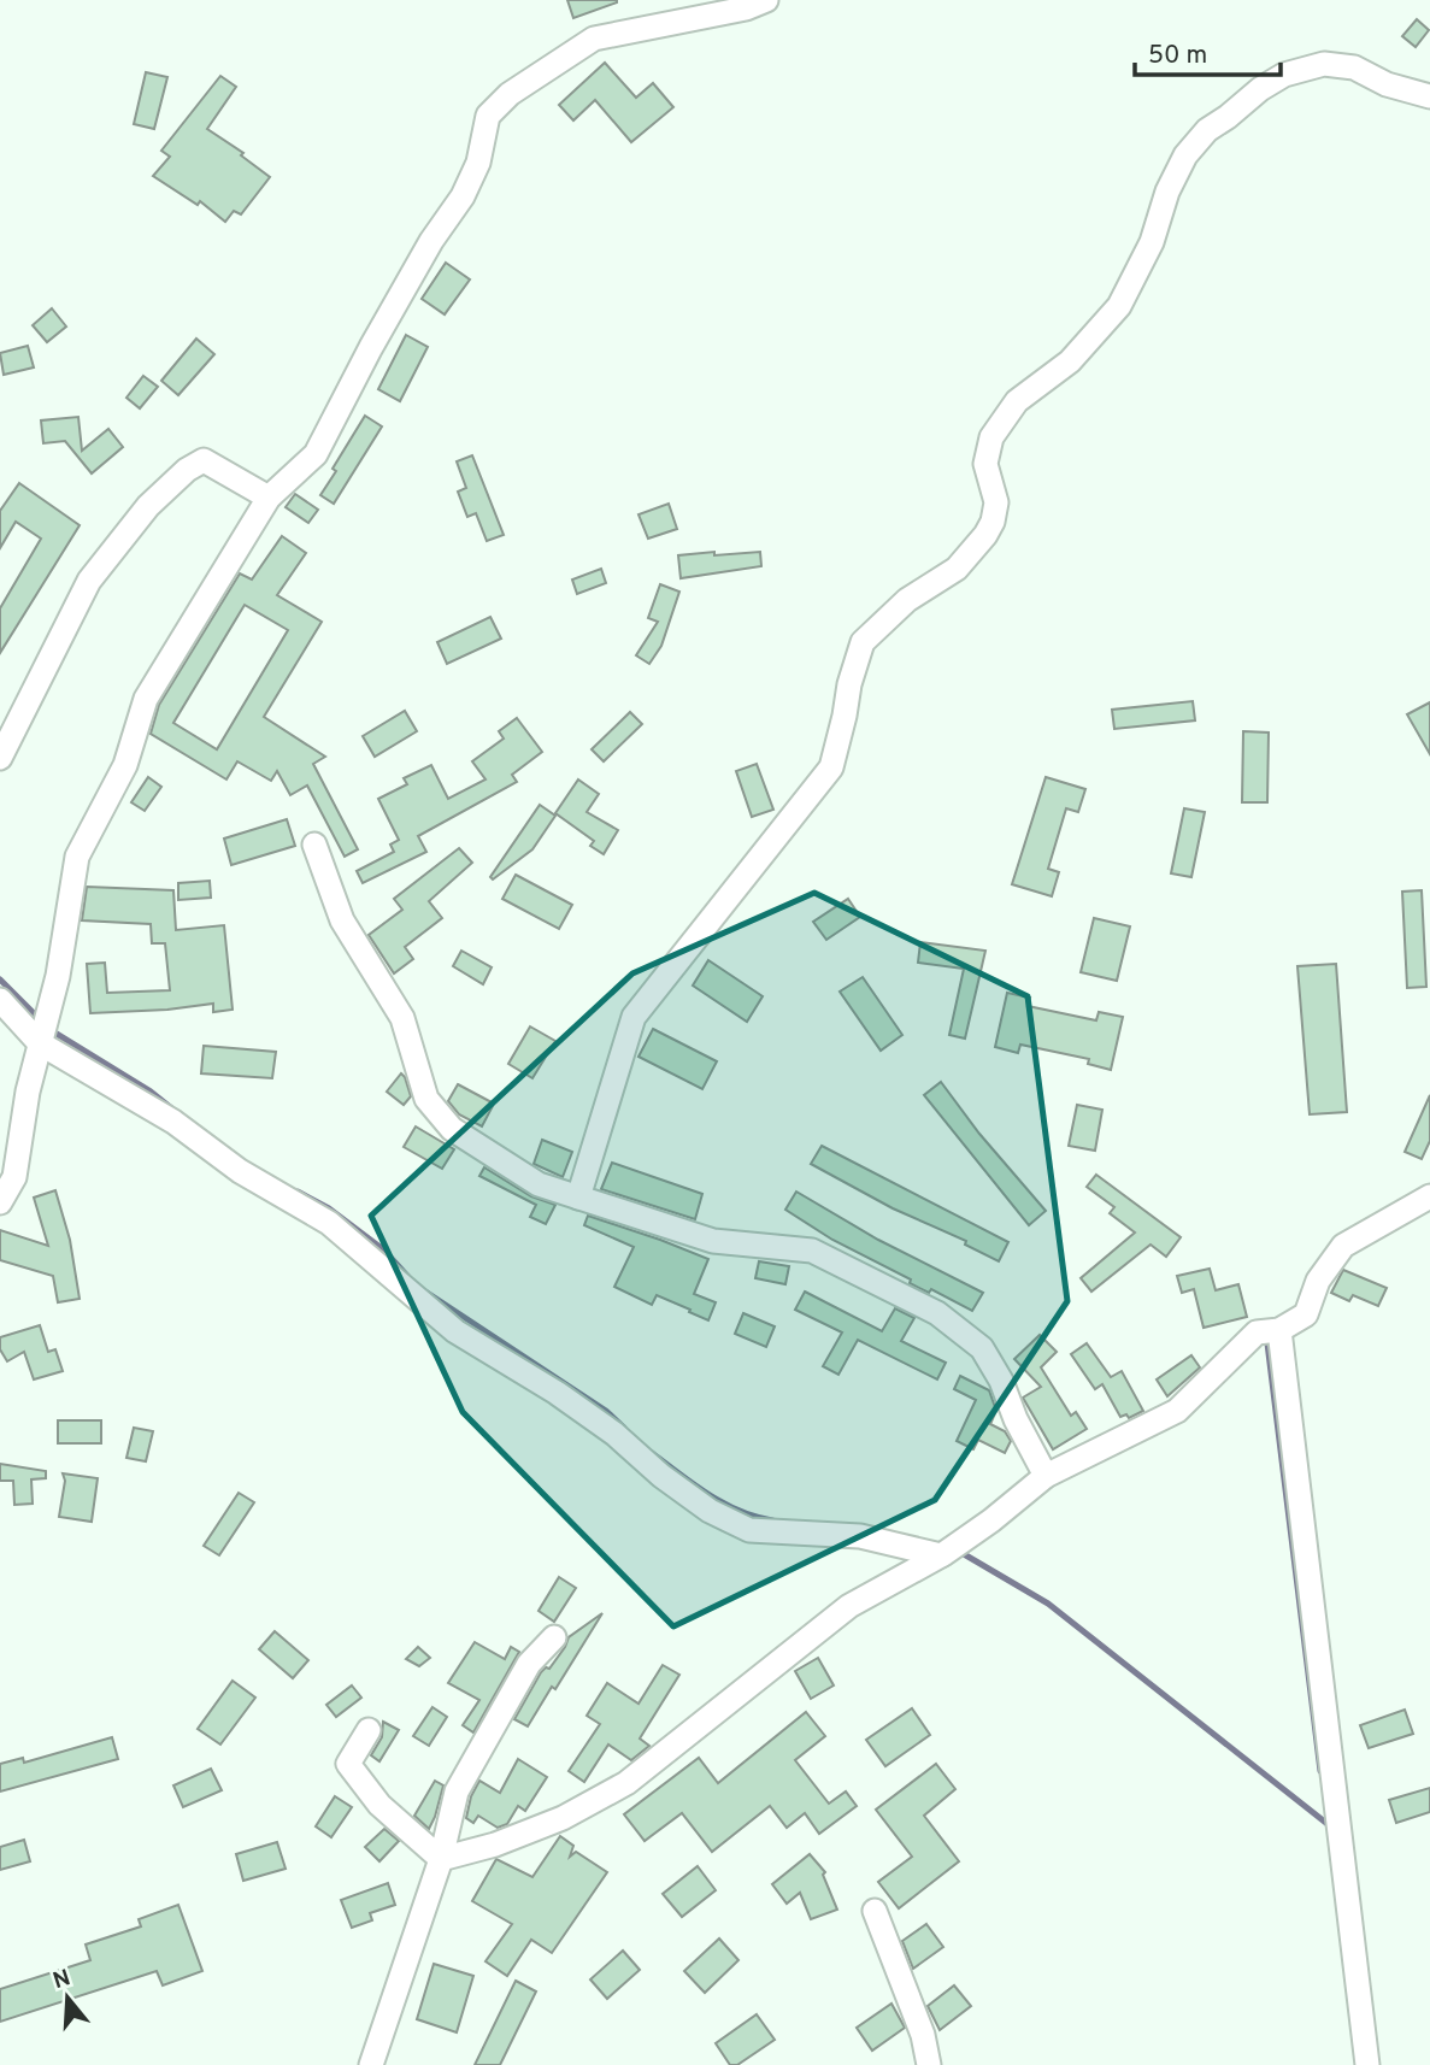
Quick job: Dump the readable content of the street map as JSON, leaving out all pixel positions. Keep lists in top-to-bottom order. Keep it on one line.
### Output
{"scale_bar":"50 m","north":"top"}
